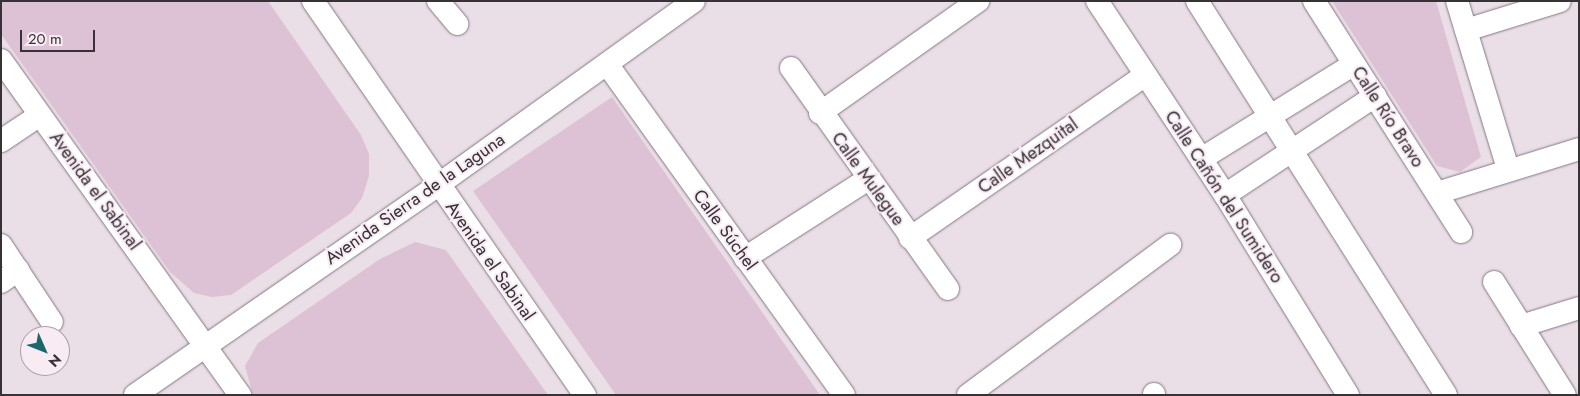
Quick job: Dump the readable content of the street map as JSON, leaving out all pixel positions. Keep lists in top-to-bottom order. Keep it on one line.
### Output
{"streets":{"street":["Calle Río Bravo","Calle Mezquital","Calle Mulegue","Avenida el Sabinal","Calle Cañón del Sumidero","Avenida Sierra de la Laguna","Calle Súchel"]},"crossings":[["Calle Mezquital","Calle Mulegue"],["Calle Mezquital","Calle Cañón del Sumidero"],["Avenida el Sabinal","Avenida Sierra de la Laguna"],["Avenida Sierra de la Laguna","Calle Súchel"]],"scale_bar":"20 m","north":"bottom right"}
